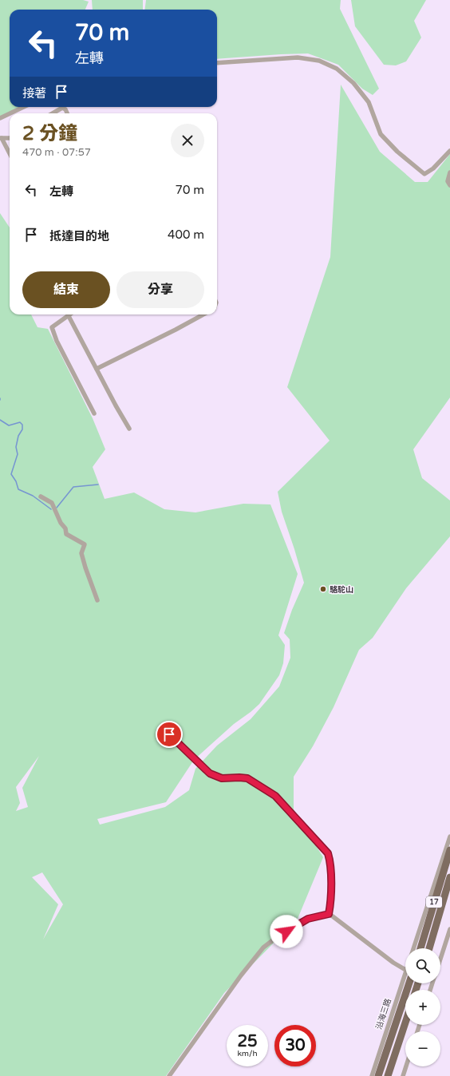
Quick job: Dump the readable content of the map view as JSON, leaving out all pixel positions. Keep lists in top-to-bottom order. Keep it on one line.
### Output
{"streets":{"main road":["17","沿海三路"]},"places":["駱駝山"],"page":{"turn":["70 m","左轉"],"then":"接著","heading":["2 分鐘","470 m · 07:57"],"list":[{"name":"左轉","value":"70 m"},{"name":"抵達目的地","value":"400 m"}],"buttons":["結束","分享"],"map_buttons":["+","−"],"speed":"25 km/h","limit":"30"}}
